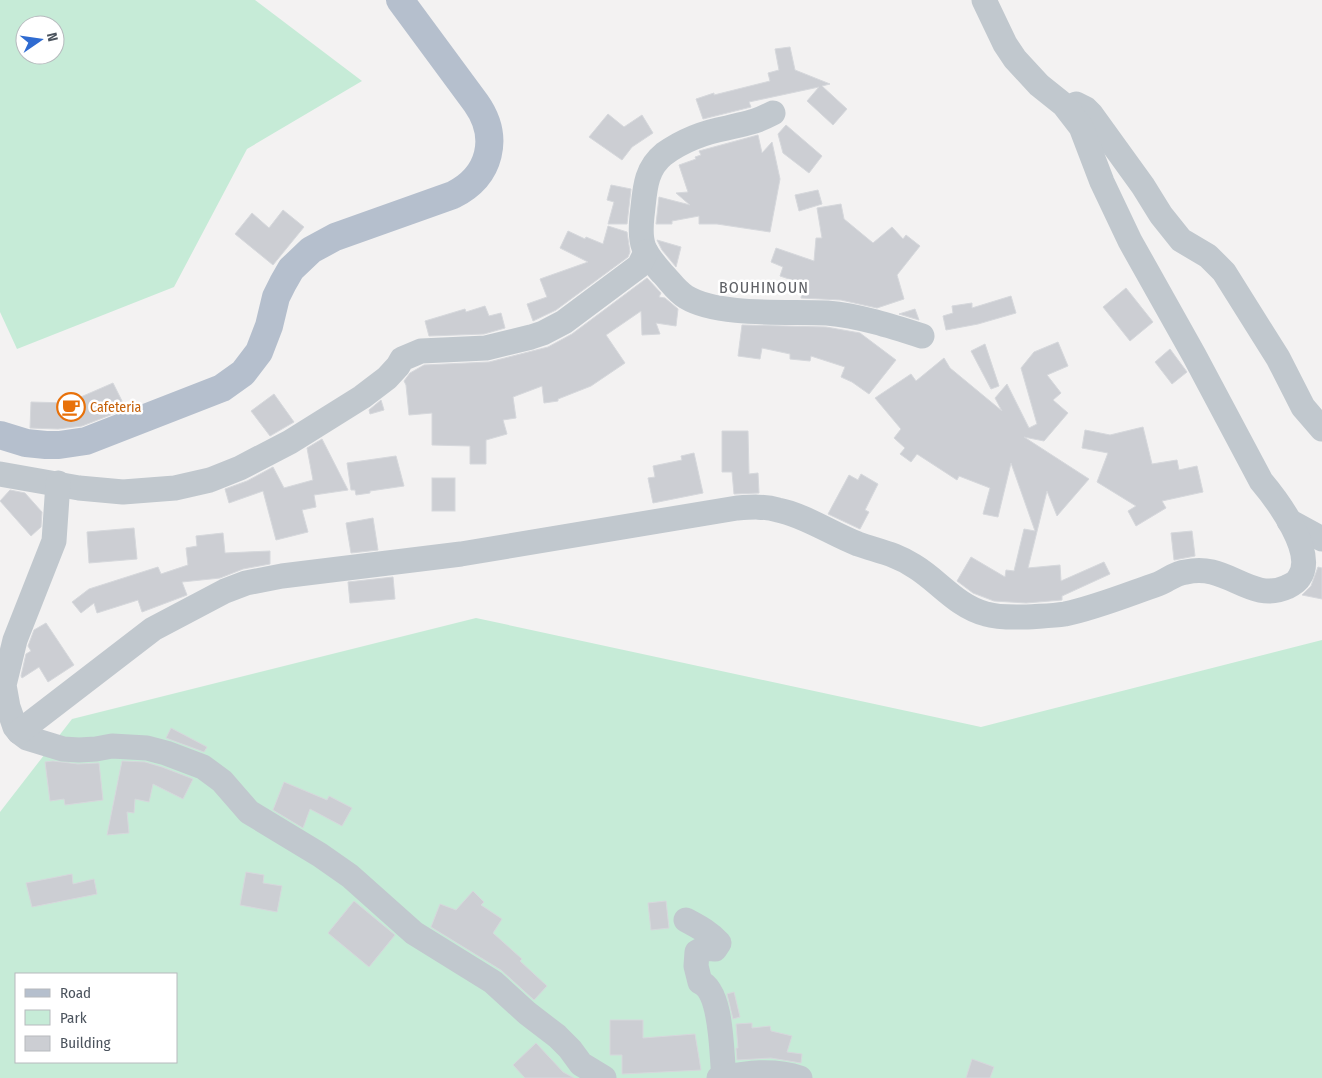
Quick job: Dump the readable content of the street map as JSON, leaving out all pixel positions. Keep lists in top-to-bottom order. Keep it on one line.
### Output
{"districts":["BOUHINOUN"],"places":{"cafe":["Cafeteria"]},"legend":["Road","Park","Building"],"north":"right"}
